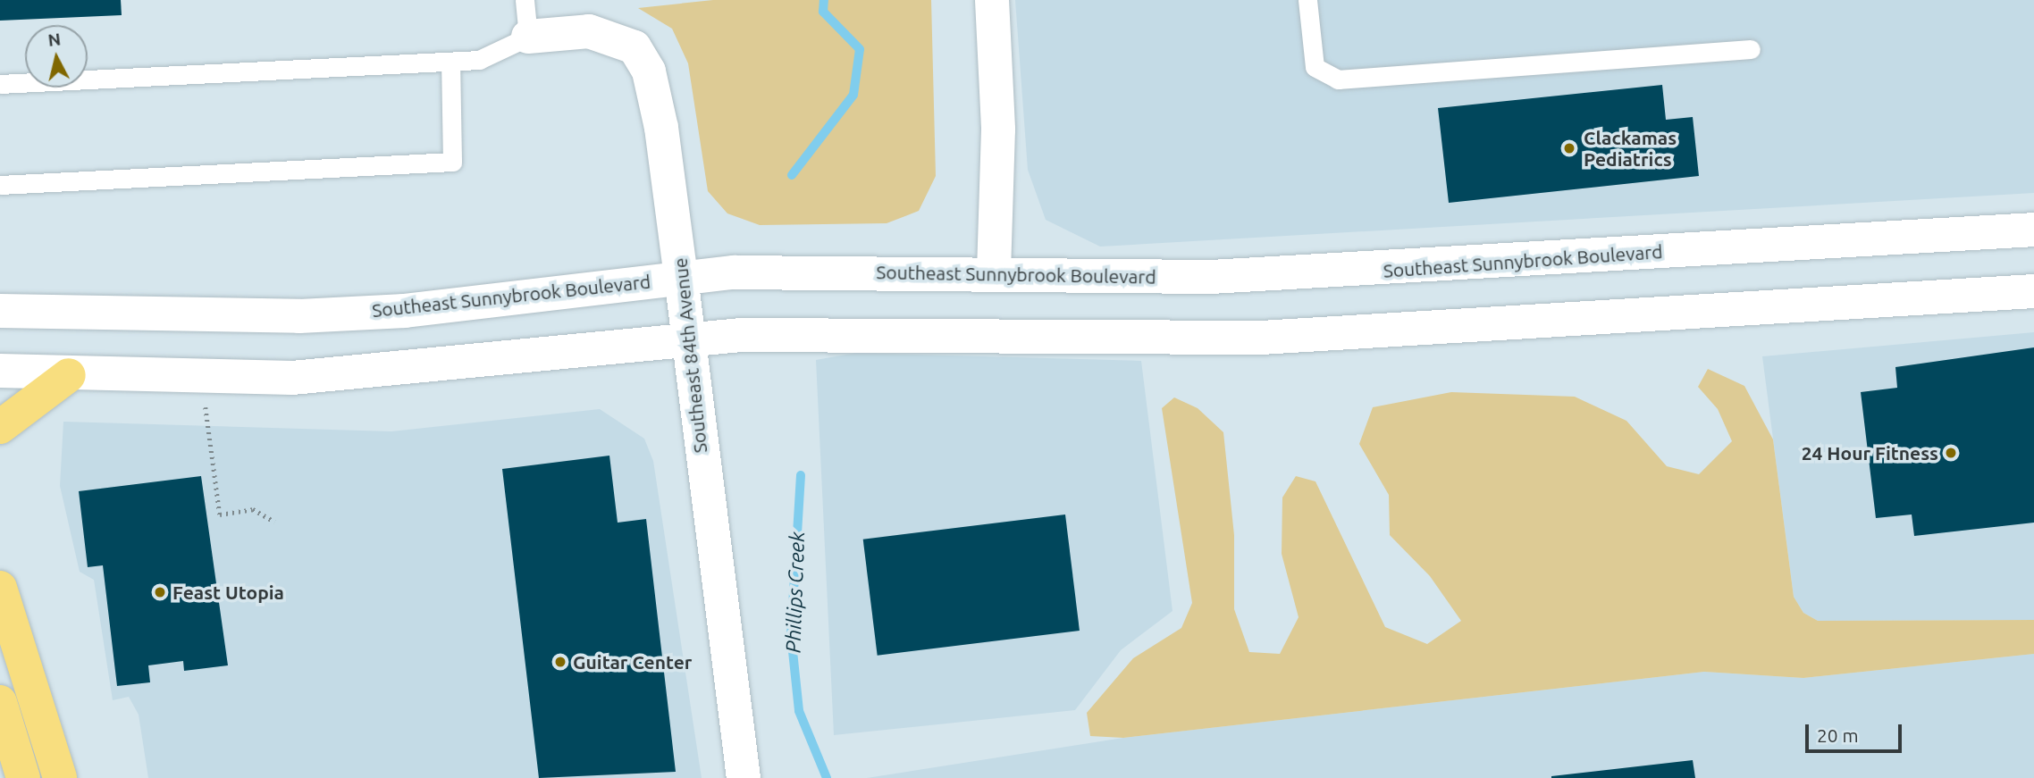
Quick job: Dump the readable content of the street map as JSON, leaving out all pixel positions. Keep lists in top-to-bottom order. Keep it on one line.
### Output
{"streets":{"main road":["Southeast Sunnybrook Boulevard","Southeast 84th Avenue"]},"crossings":[["Southeast Sunnybrook Boulevard","Southeast 84th Avenue"]],"water":["Phillips Creek"],"places":["Clackamas Pediatrics","24 Hour Fitness","Feast Utopia","Guitar Center"],"scale_bar":"20 m","north":"top"}
